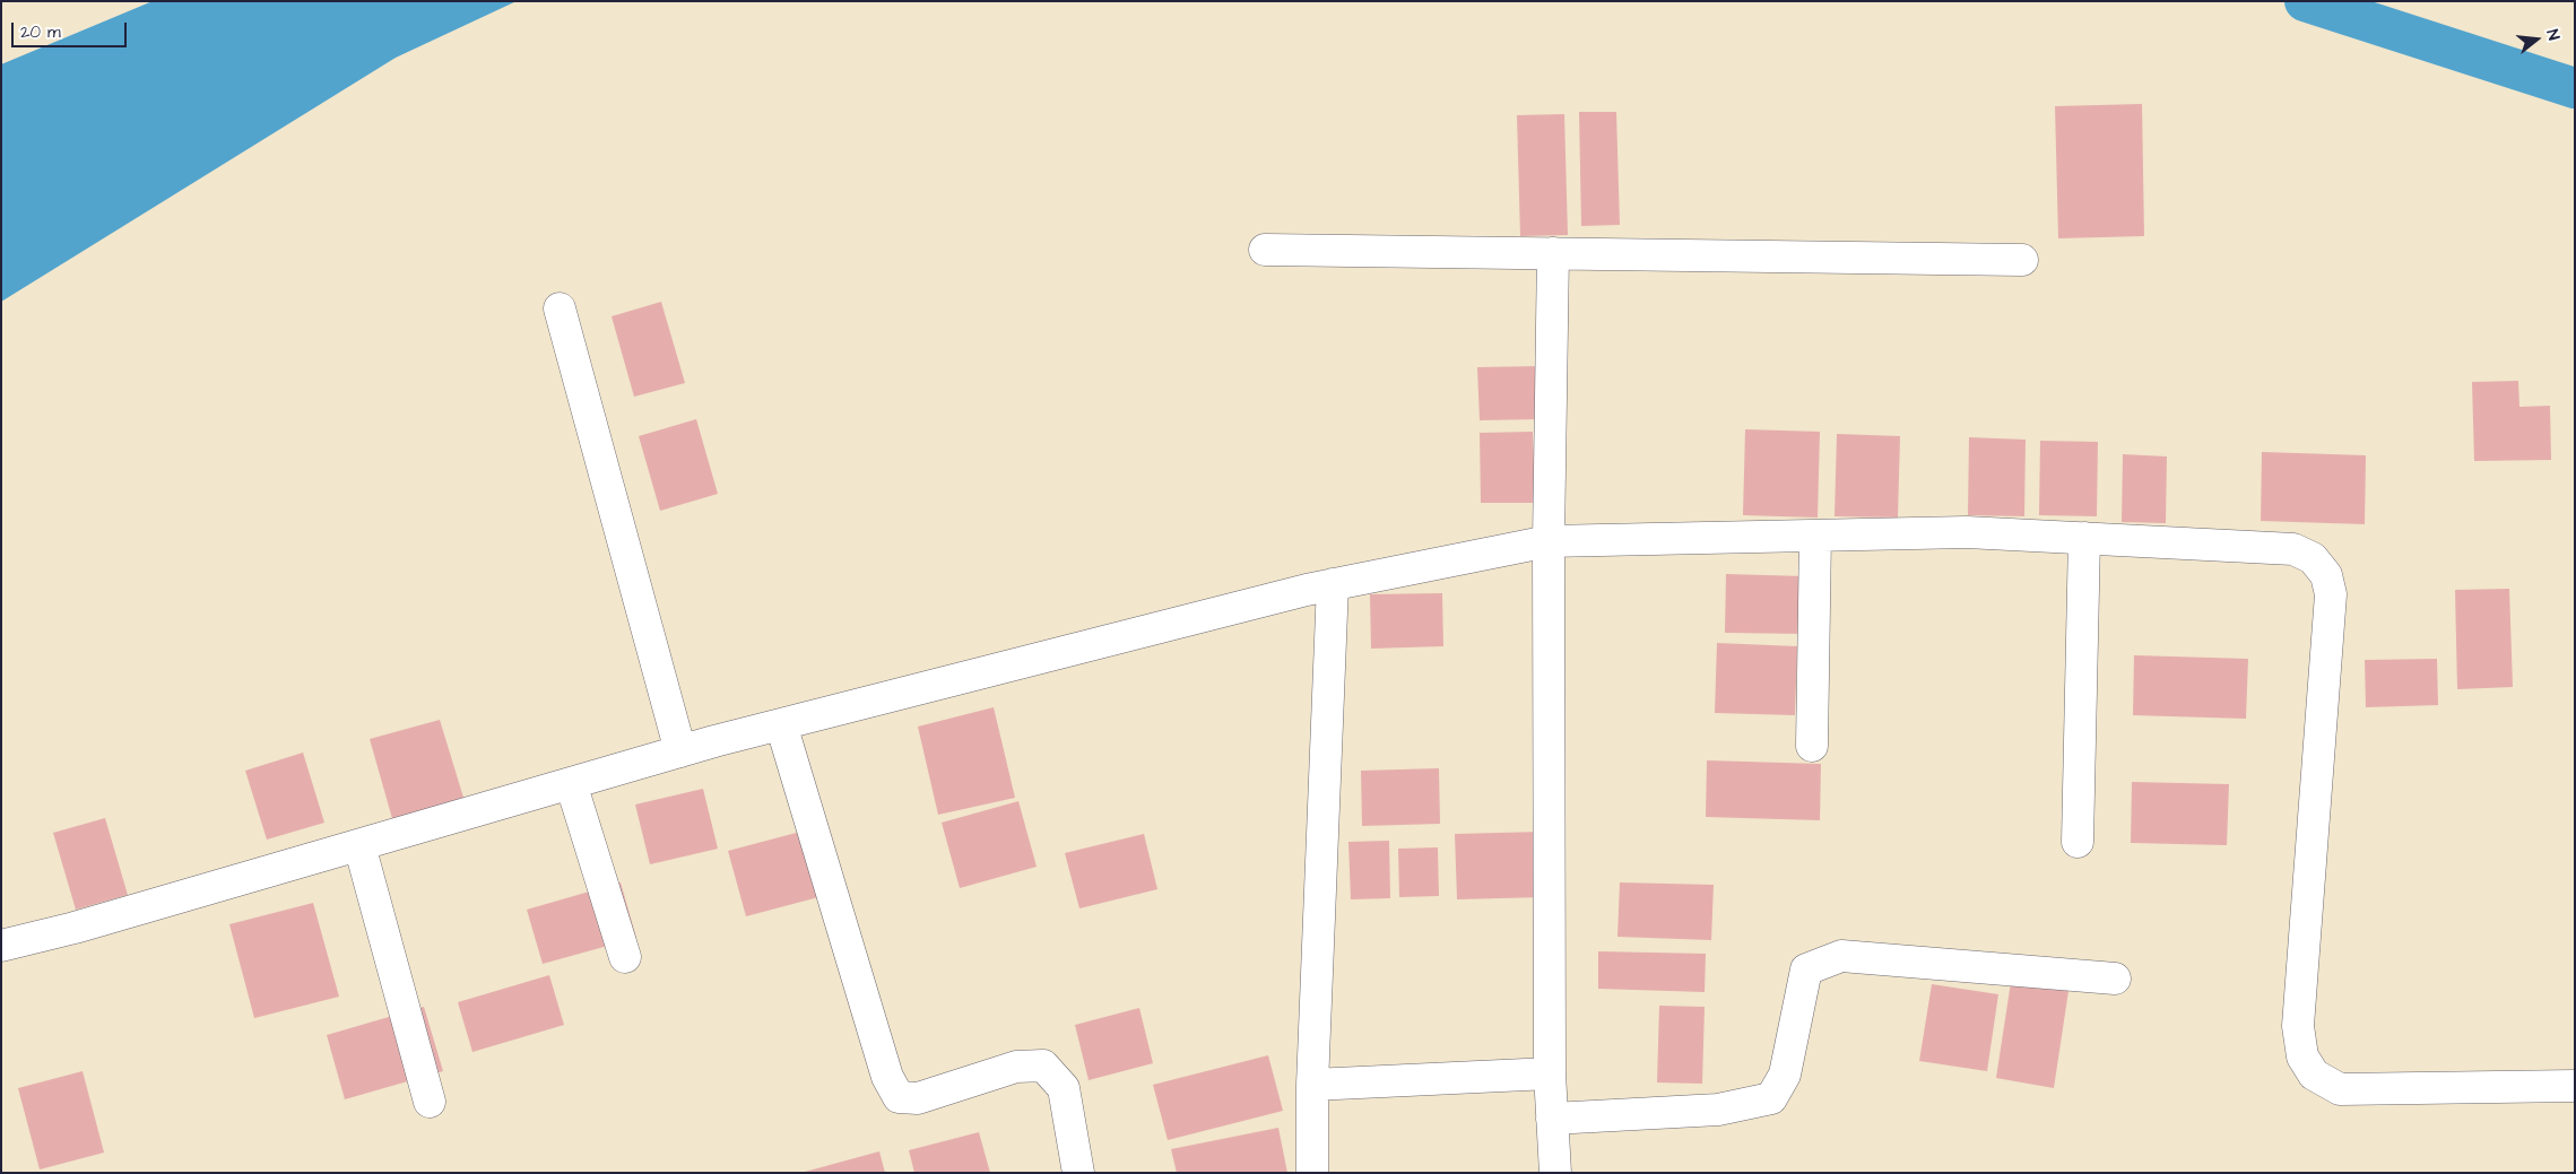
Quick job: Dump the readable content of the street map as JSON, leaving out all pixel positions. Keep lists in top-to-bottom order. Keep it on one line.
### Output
{"scale_bar":"20 m","north":"right"}
